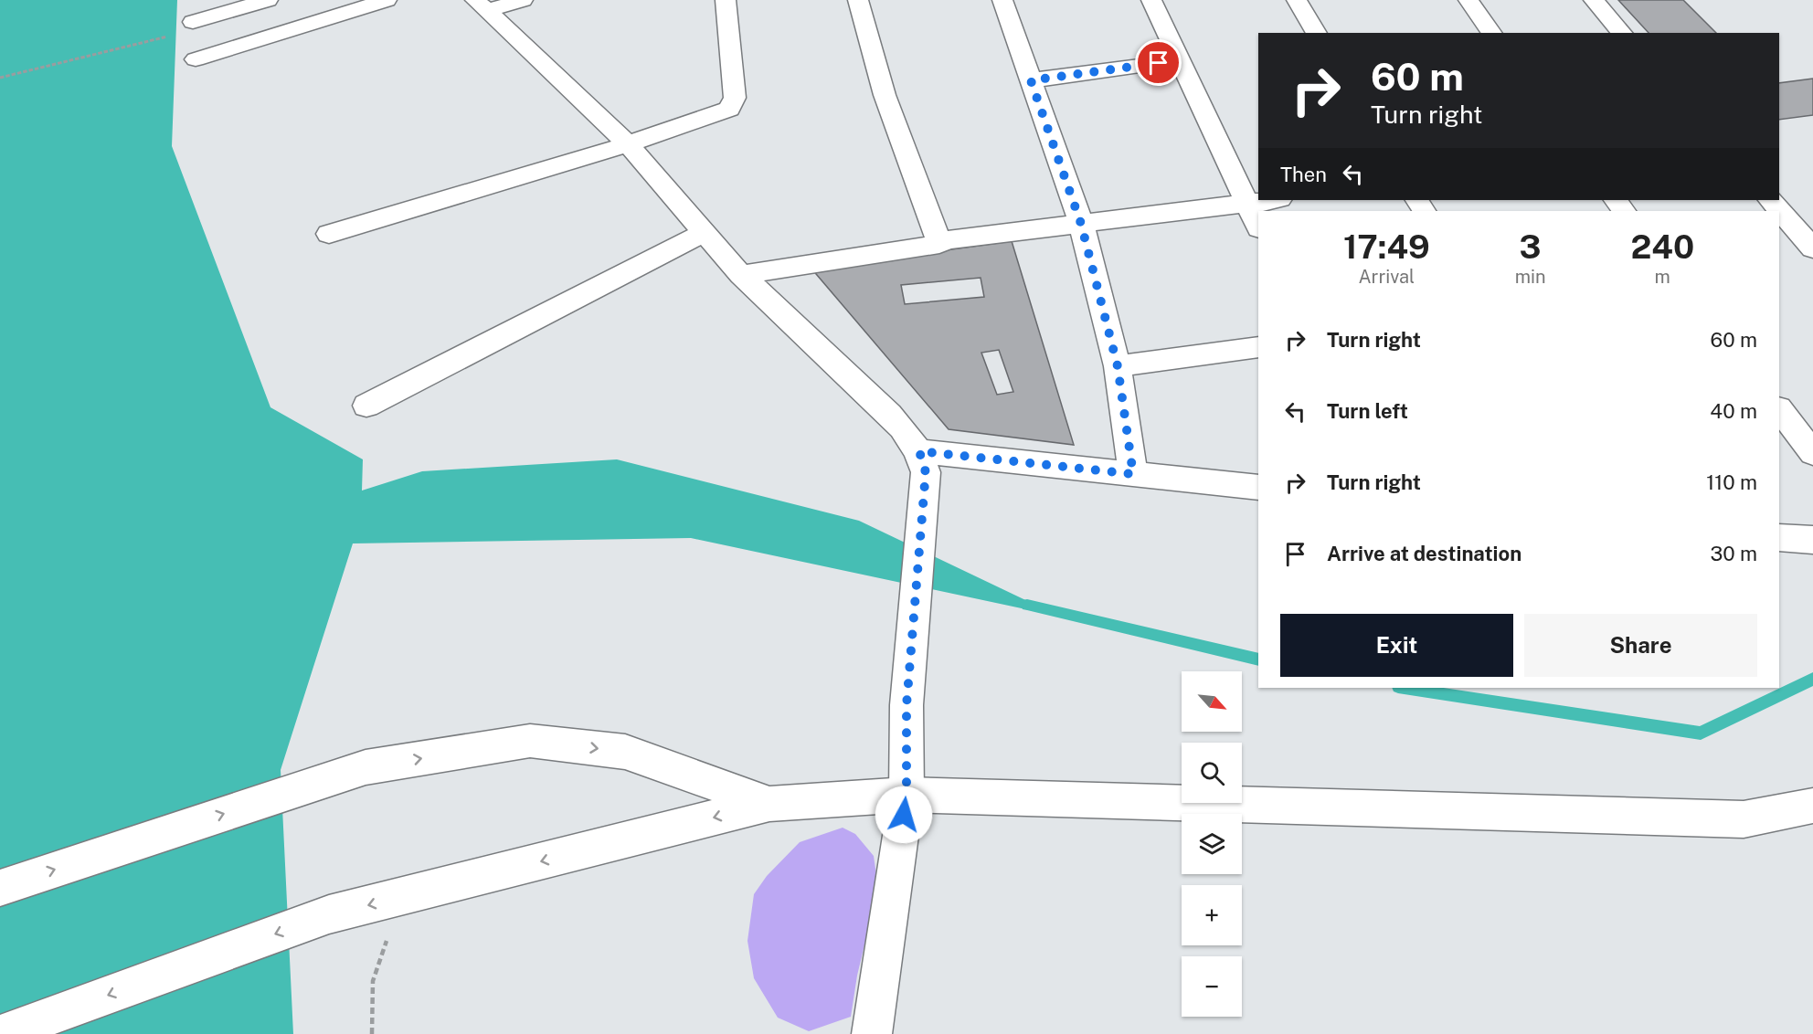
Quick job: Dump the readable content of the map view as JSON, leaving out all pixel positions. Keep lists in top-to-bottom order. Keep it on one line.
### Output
{"north":"bottom right","page":{"turn":["60 m","Turn right"],"then":"Then","eta":["17:49","Arrival","3","min","240","m"],"list":[{"name":"Turn right","value":"60 m"},{"name":"Turn left","value":"40 m"},{"name":"Turn right","value":"110 m"},{"name":"Arrive at destination","value":"30 m"}],"buttons":["Exit","Share"],"map_buttons":["+","−"]}}
